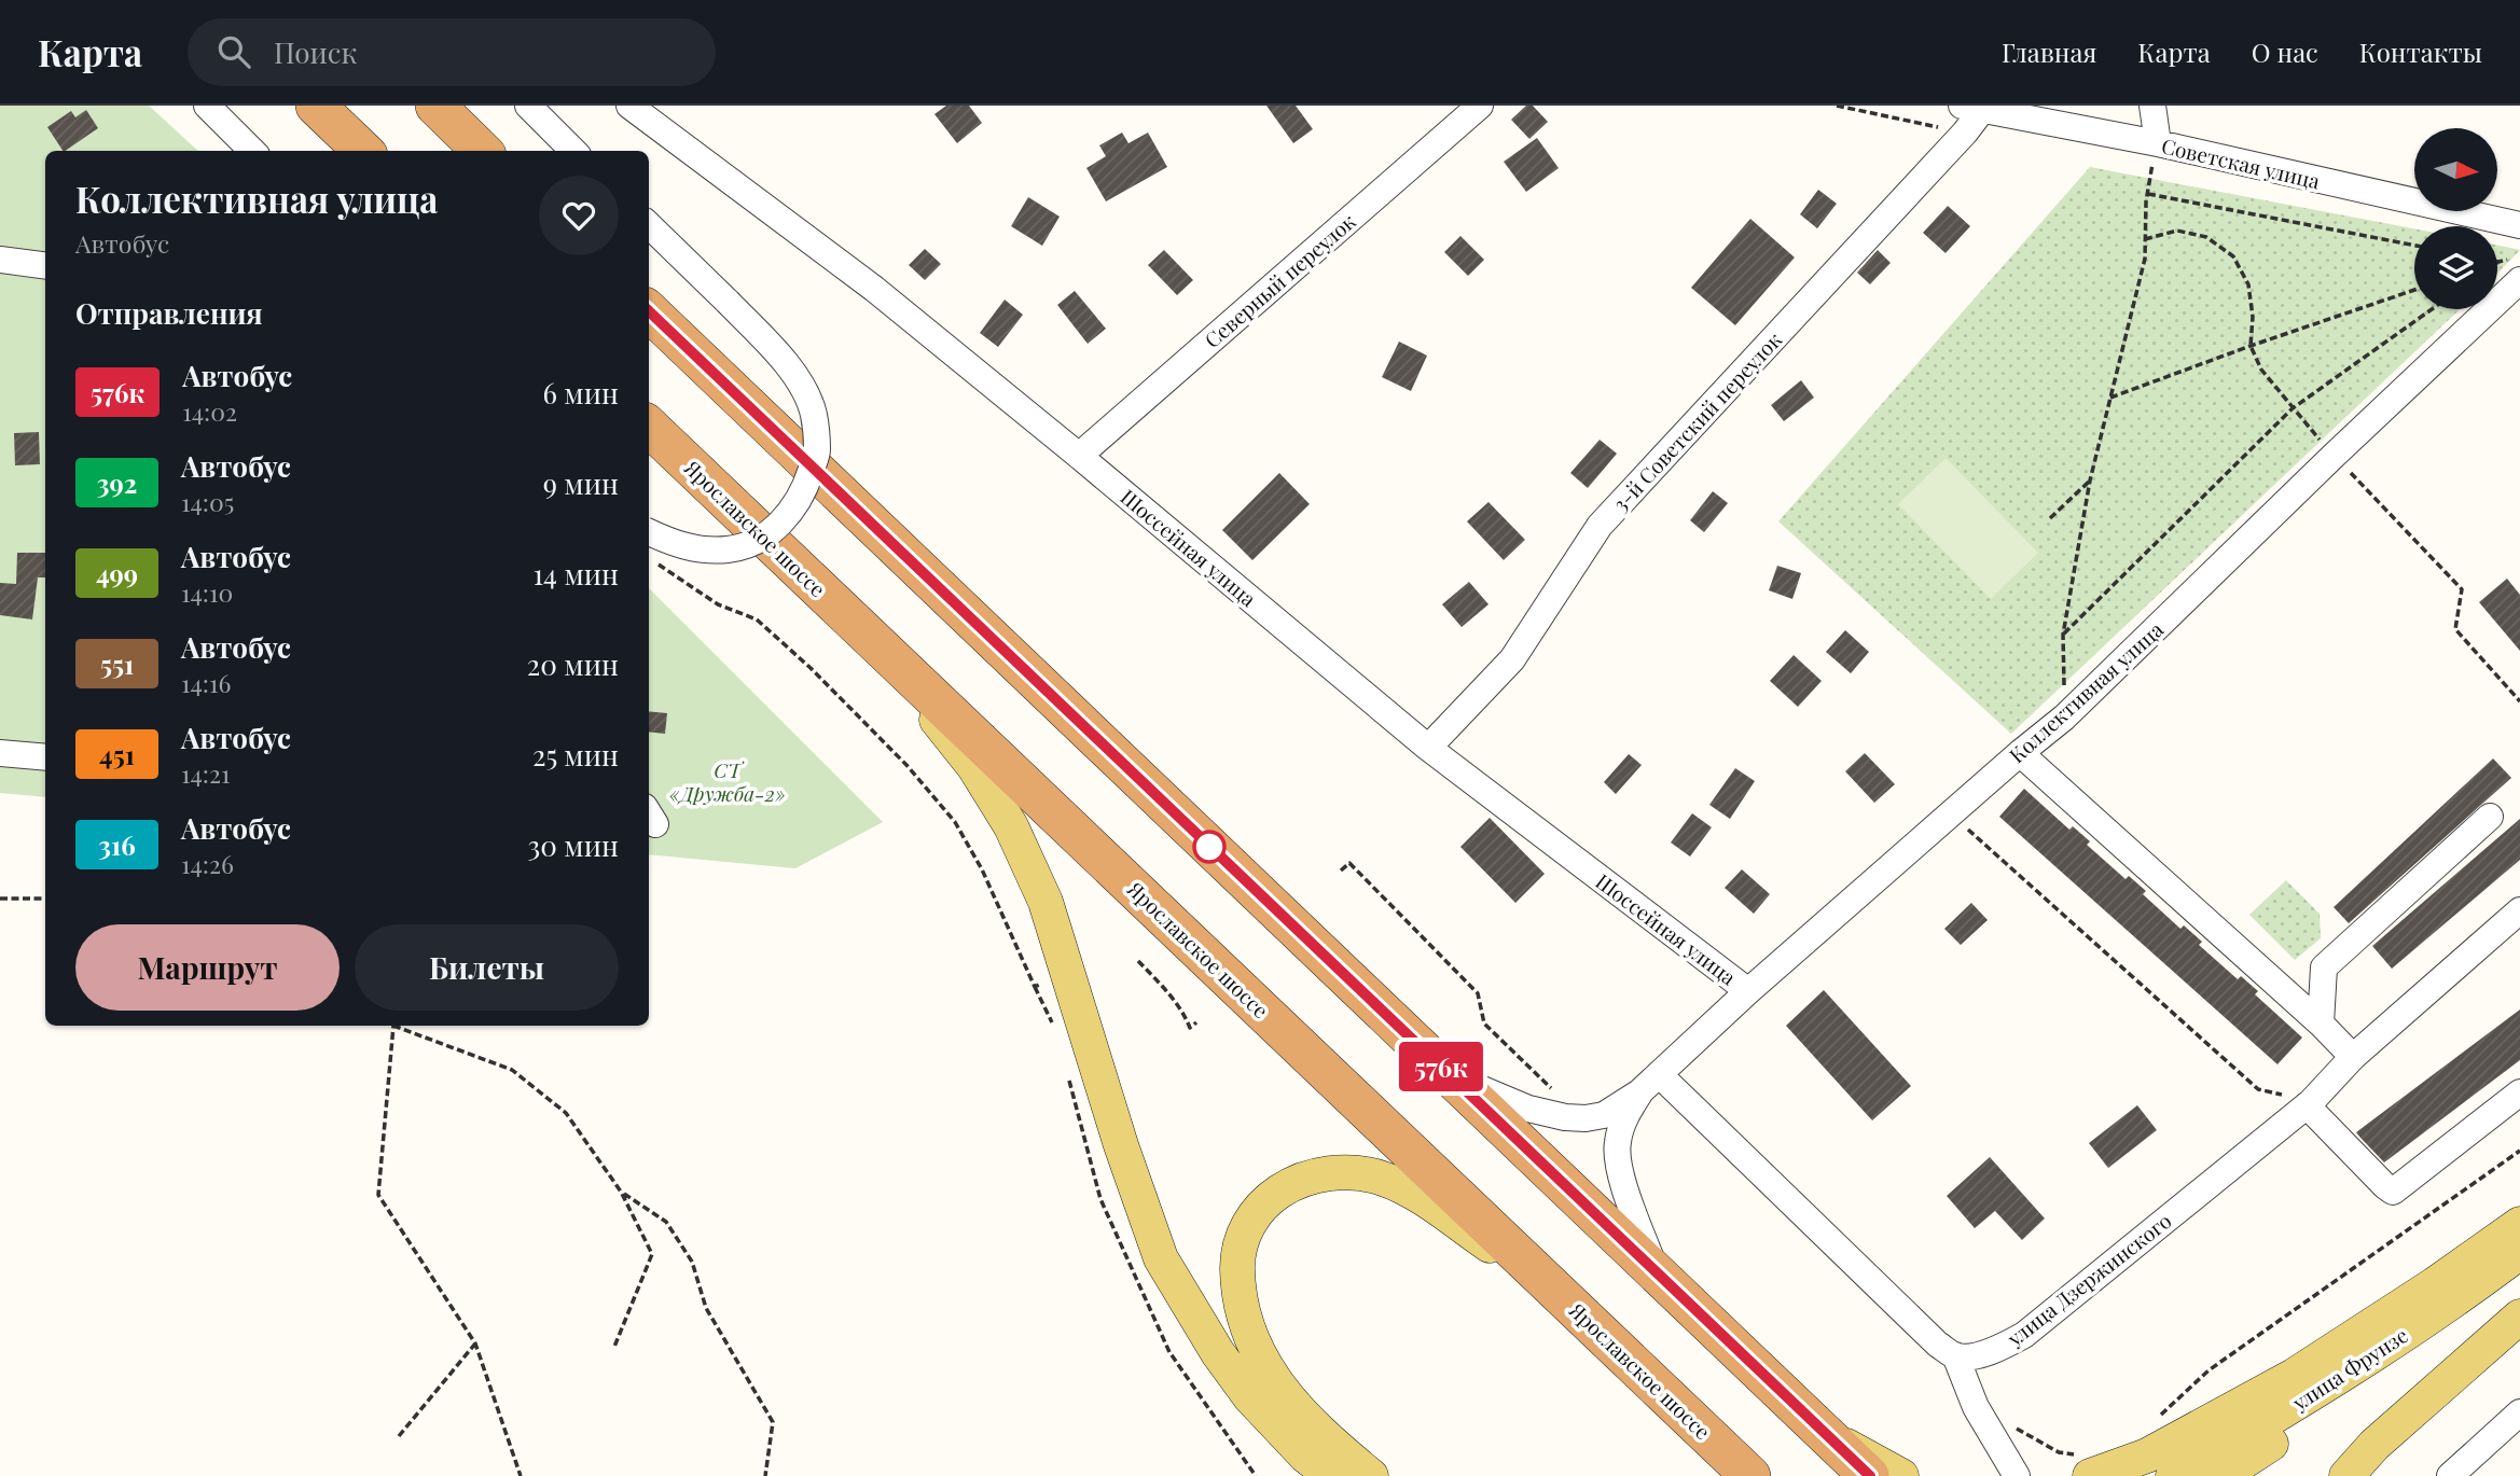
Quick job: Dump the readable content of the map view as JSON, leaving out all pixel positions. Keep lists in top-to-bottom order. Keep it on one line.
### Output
{"streets":{"highway":["Ярославское шоссе"],"main road":["улица Фрунзе"],"street":["Советская улица","Северный переулок","3-й Советский переулок","Шоссейная улица","Коллективная улица","улица Дзержинского"]},"crossings":[["Советская улица","3-й Советский переулок"],["Северный переулок","Шоссейная улица"],["3-й Советский переулок","Шоссейная улица"],["Шоссейная улица","Коллективная улица"]],"parks":["СТ «Дружба-2»"],"lines":["bus line 576к"],"north":"right","page":{"header":"Карта","search":"Поиск","nav":["Главная","Карта","О нас","Контакты"],"on_map":"576к","heading":[["Коллективная улица","Автобус"],"Отправления"],"list":[{"mark":"576к","name":"Автобус","note":"14:02","value":"6 мин"},{"mark":"392","name":"Автобус","note":"14:05","value":"9 мин"},{"mark":"499","name":"Автобус","note":"14:10","value":"14 мин"},{"mark":"551","name":"Автобус","note":"14:16","value":"20 мин"},{"mark":"451","name":"Автобус","note":"14:21","value":"25 мин"},{"mark":"316","name":"Автобус","note":"14:26","value":"30 мин"}],"buttons":["Маршрут","Билеты"]}}
